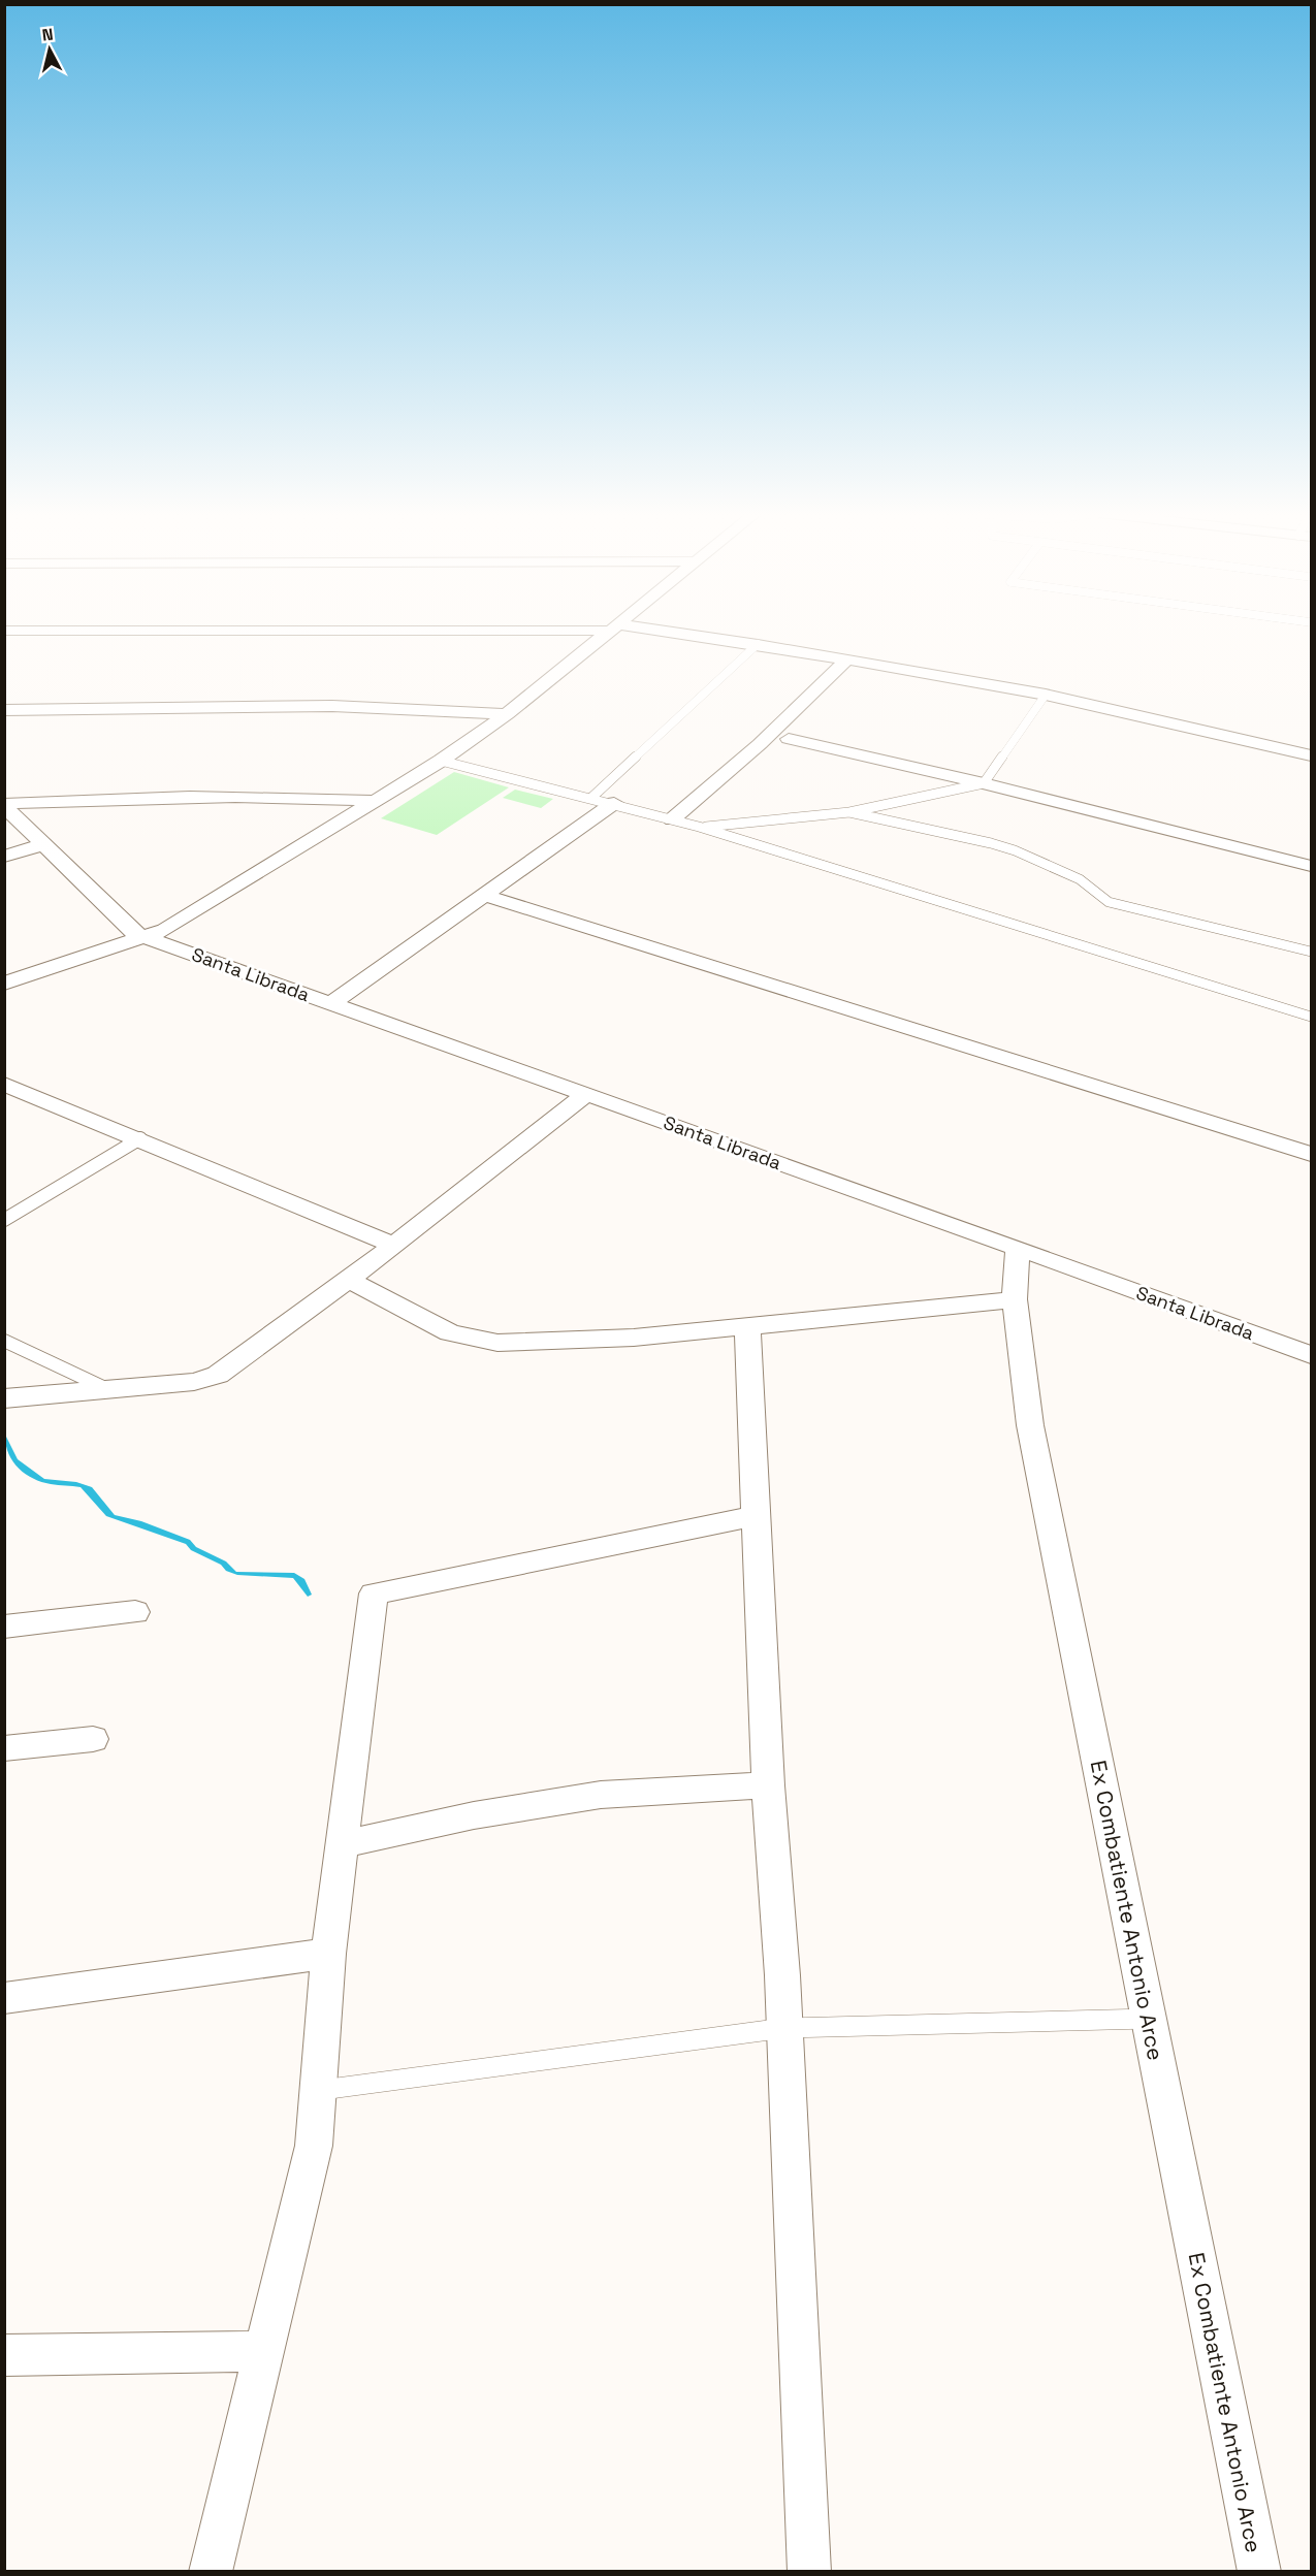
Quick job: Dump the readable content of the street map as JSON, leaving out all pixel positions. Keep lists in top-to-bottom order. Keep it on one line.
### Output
{"streets":{"street":["Santa Librada","Ex Combatiente Antonio Arce"]},"crossings":[["Santa Librada","Ex Combatiente Antonio Arce"]],"north":"top"}
